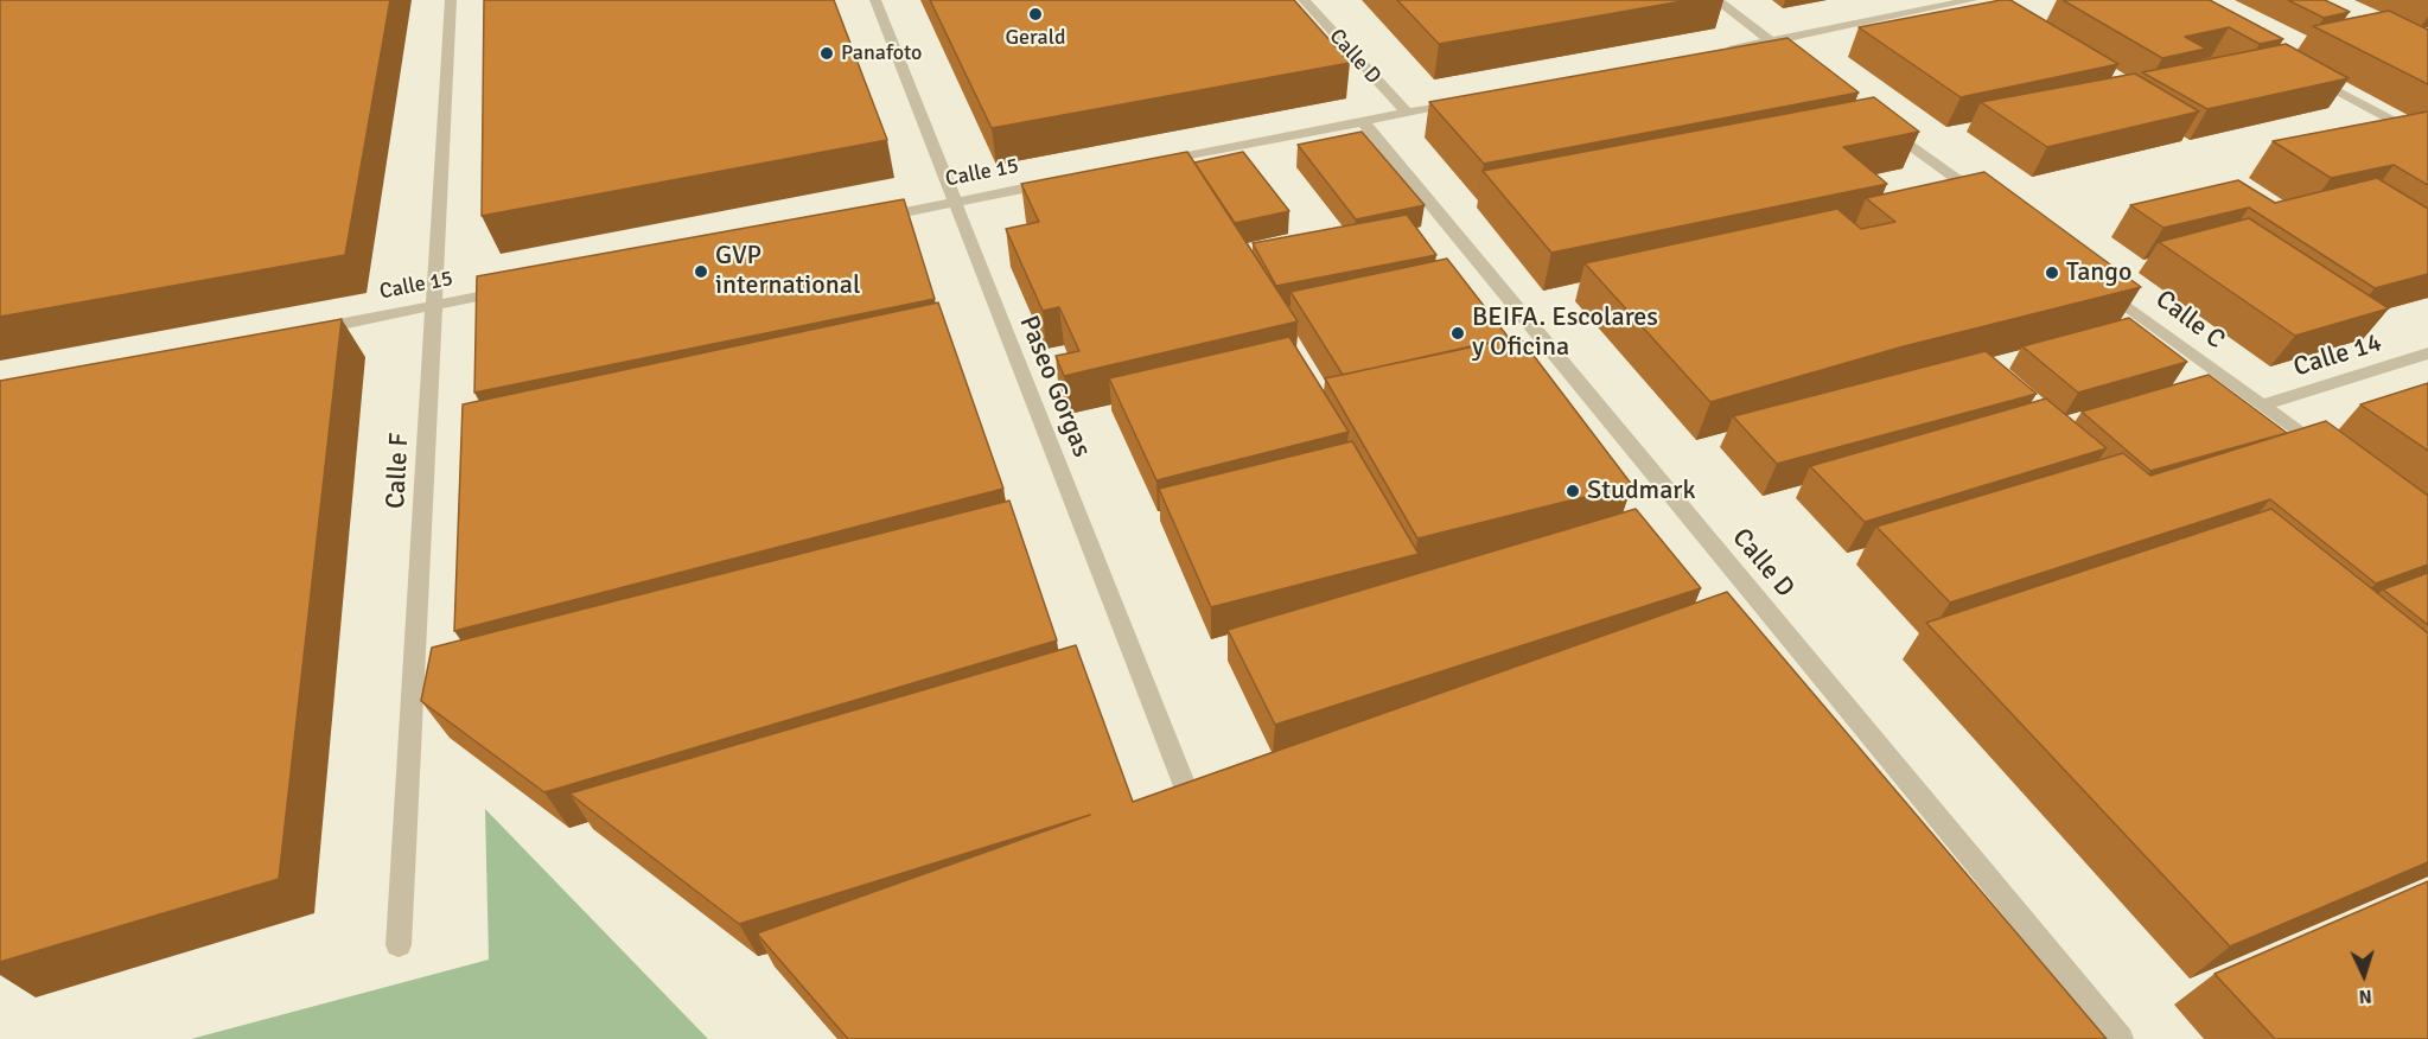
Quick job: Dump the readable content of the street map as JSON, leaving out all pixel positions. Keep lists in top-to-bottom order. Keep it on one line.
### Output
{"streets":{"street":["Calle D","Calle 15","Calle C","Calle 14","Paseo Gorgas","Calle F"]},"crossings":[["Calle 15","Paseo Gorgas"],["Calle 15","Calle F"],["Calle C","Calle 14"]],"places":["Gerald","Panafoto","GVP international","Tango","BEIFA. Escolares y Oficina","Studmark"],"north":"bottom"}
